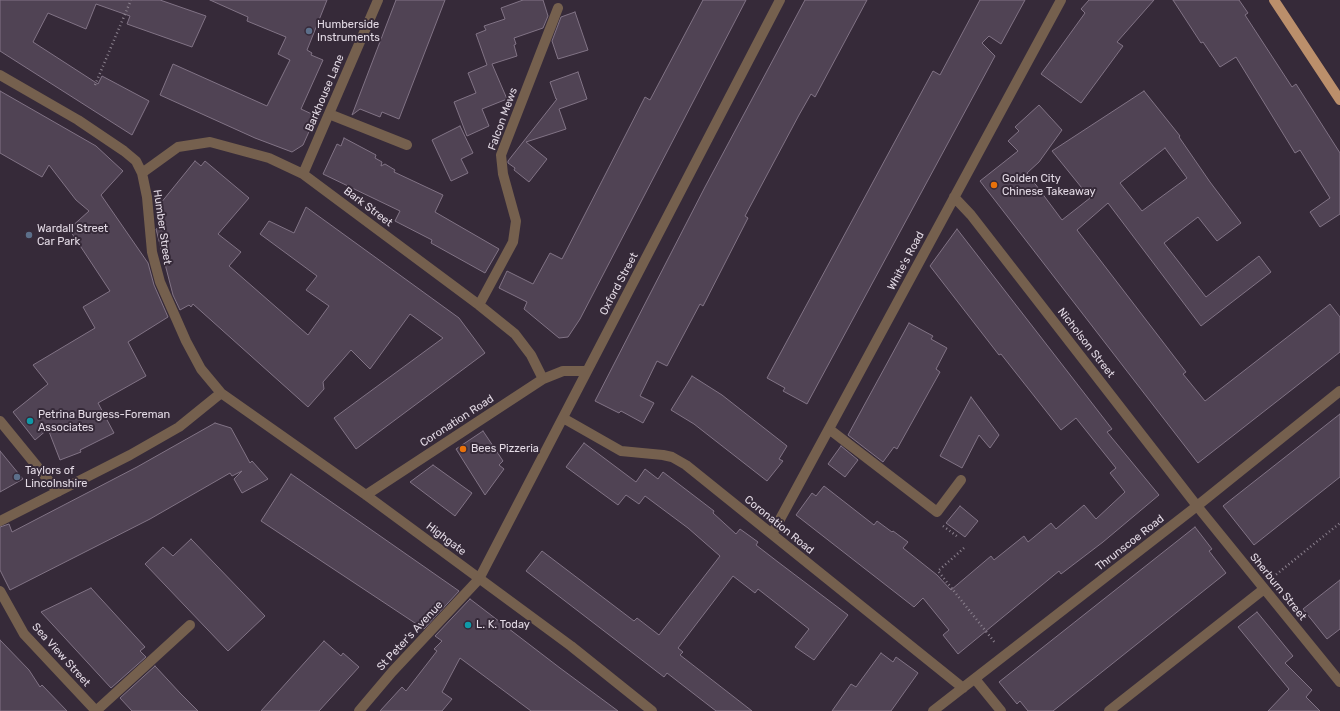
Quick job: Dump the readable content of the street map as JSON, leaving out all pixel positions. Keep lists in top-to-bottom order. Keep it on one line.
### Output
{"streets":{"street":["Barkhouse Lane","Falcon Mews","Bark Street","Humber Street","White's Road","Oxford Street","Nicholson Street","Coronation Road","Highgate","Thrunscoe Road","Sherburn Street","St Peter's Avenue","Sea View Street"]},"crossings":[["Barkhouse Lane","Bark Street"],["Falcon Mews","Bark Street"],["Bark Street","Humber Street"],["Bark Street","Coronation Road"],["Humber Street","Highgate"],["White's Road","Nicholson Street"],["White's Road","Coronation Road"],["Oxford Street","Coronation Road"],["Oxford Street","Highgate"],["Oxford Street","St Peter's Avenue"],["Nicholson Street","Thrunscoe Road"],["Nicholson Street","Sherburn Street"],["Coronation Road","Highgate"],["Coronation Road","Thrunscoe Road"],["Highgate","St Peter's Avenue"],["Thrunscoe Road","Sherburn Street"]],"places":["Humberside Instruments","Golden City Chinese Takeaway","Wardall Street Car Park","Petrina Burgess-Foreman Associates","Bees Pizzeria","Taylors of Lincolnshire","L. K. Today"]}
